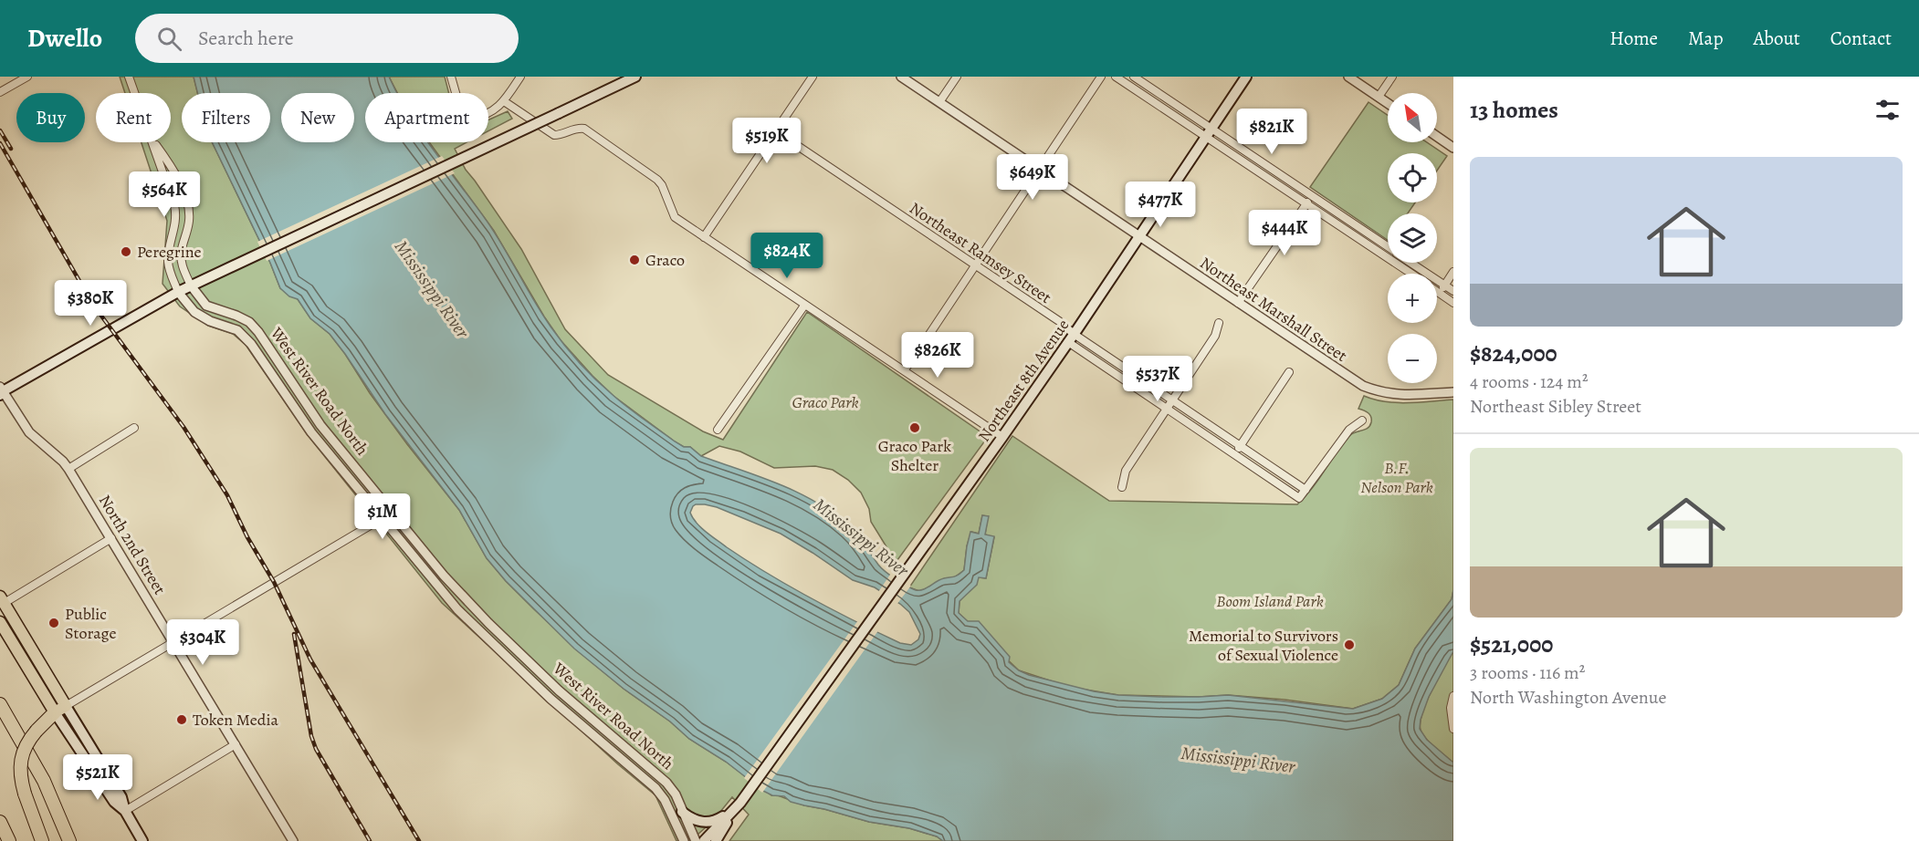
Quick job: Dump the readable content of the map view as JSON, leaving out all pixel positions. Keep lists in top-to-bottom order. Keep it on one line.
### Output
{"streets":{"main road":["Northeast 8th Avenue"],"street":["Northeast Ramsey Street","Northeast Marshall Street","West River Road North","North 2nd Street"]},"crossings":[["Northeast Ramsey Street","Northeast 8th Avenue"],["Northeast Marshall Street","Northeast 8th Avenue"]],"water":["Mississippi River"],"parks":["Graco Park","B.F. Nelson Park","Boom Island Park"],"places":["Peregrine","Graco","Graco Park Shelter","Public Storage","Memorial to Survivors of Sexual Violence","Token Media"],"north":"top left","page":{"header":"Dwello","search":"Search here","nav":["Home","Map","About","Contact"],"heading":"13 homes","map_buttons":["+","−"],"chip":["Buy","Rent","Filters","New","Apartment"],"price":["$821K","$519K","$649K","$564K","$477K","$444K","$824K","$380K","$826K","$537K","$1M","$304K","$521K"],"list":[{"name":"$824,000","note":"4 rooms · 124 m² · Northeast Sibley Street"},{"name":"$521,000","note":"3 rooms · 116 m² · North Washington Avenue"}]}}
